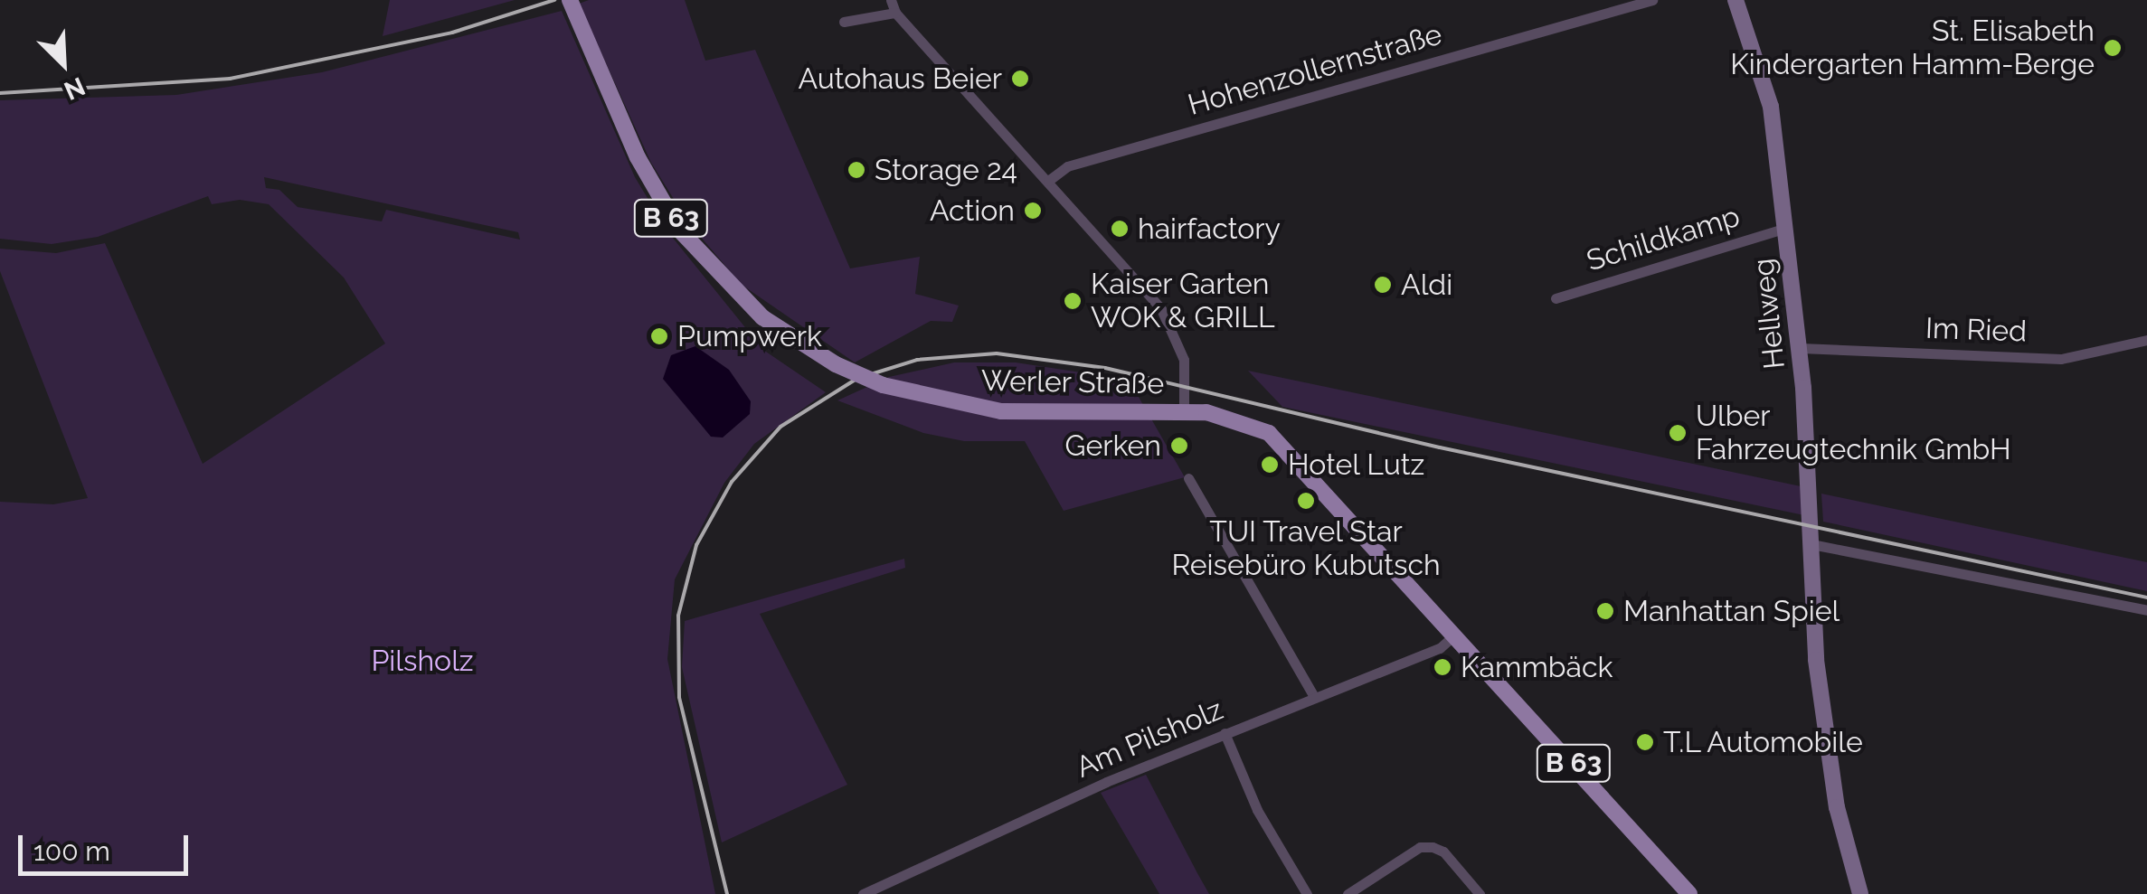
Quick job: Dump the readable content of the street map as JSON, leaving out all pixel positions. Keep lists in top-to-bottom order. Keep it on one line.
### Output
{"streets":{"main road":["B 63","Werler Straße"],"street":["Hohenzollernstraße","Schildkamp","Hellweg","Im Ried","Am Pilsholz"]},"crossings":[["Hohenzollernstraße","Werler Straße"],["Schildkamp","Hellweg"],["Hellweg","Im Ried"],["Werler Straße","Am Pilsholz"]],"parks":["Pilsholz"],"places":["St. Elisabeth Kindergarten Hamm-Berge","Autohaus Beier","Storage 24","Action","hairfactory","Aldi","Kaiser Garten WOK & GRILL","Pumpwerk","Ulber Fahrzeugtechnik GmbH","Gerken","Hotel Lutz","TUI Travel Star Reisebüro Kubutsch","Manhattan Spiel","Kammbäck","T.L Automobile"],"scale_bar":"100 m","north":"bottom right"}
